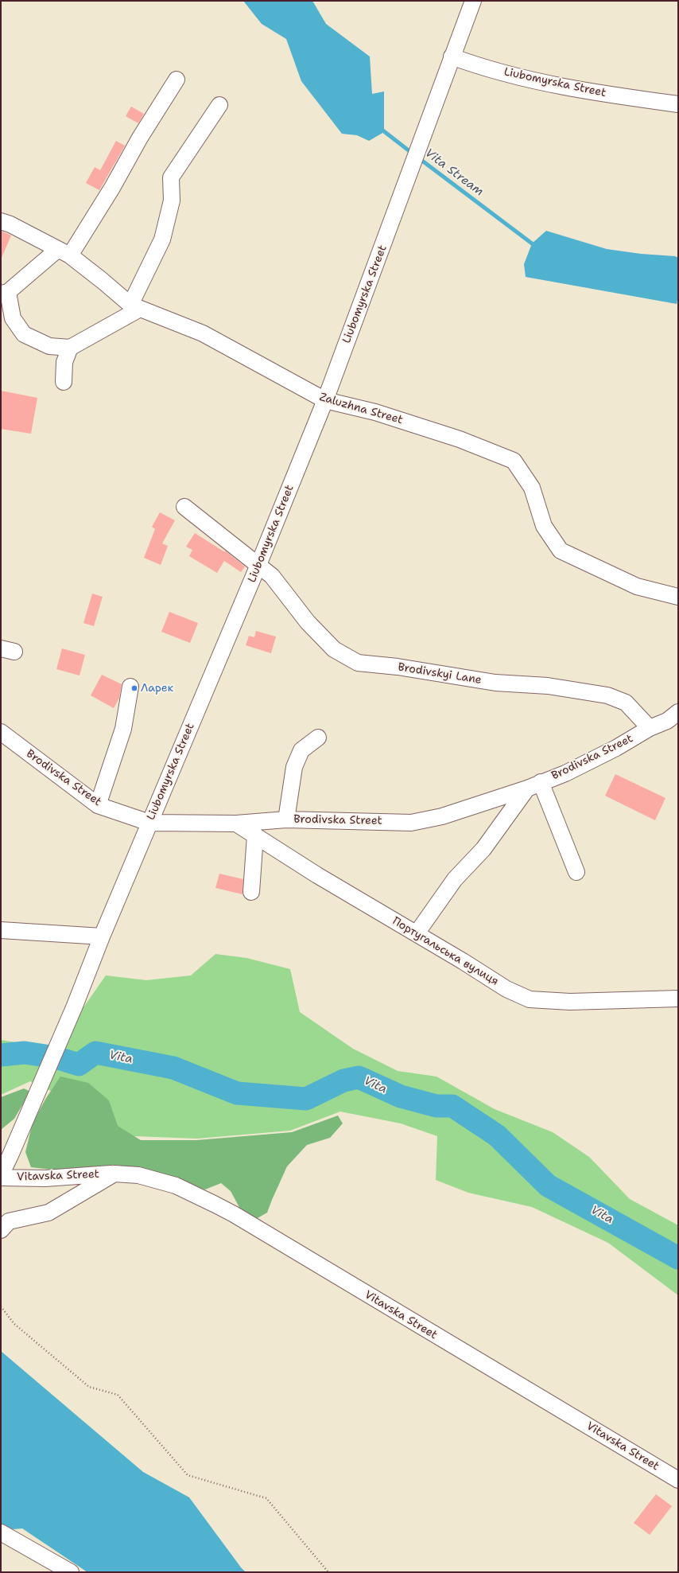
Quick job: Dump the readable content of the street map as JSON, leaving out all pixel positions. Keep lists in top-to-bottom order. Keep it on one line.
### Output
{"streets":{"street":["Liubomyrska Street","Zaluzhna Street","Brodivskyi Lane","Brodivska Street","Португальська вулиця","Vitavska Street"]},"crossings":[["Liubomyrska Street","Zaluzhna Street"],["Liubomyrska Street","Brodivskyi Lane"],["Liubomyrska Street","Brodivska Street"],["Brodivskyi Lane","Brodivska Street"],["Brodivska Street","Португальська вулиця"]],"water":["Vita Stream","Vita"],"places":["Ларек"]}
